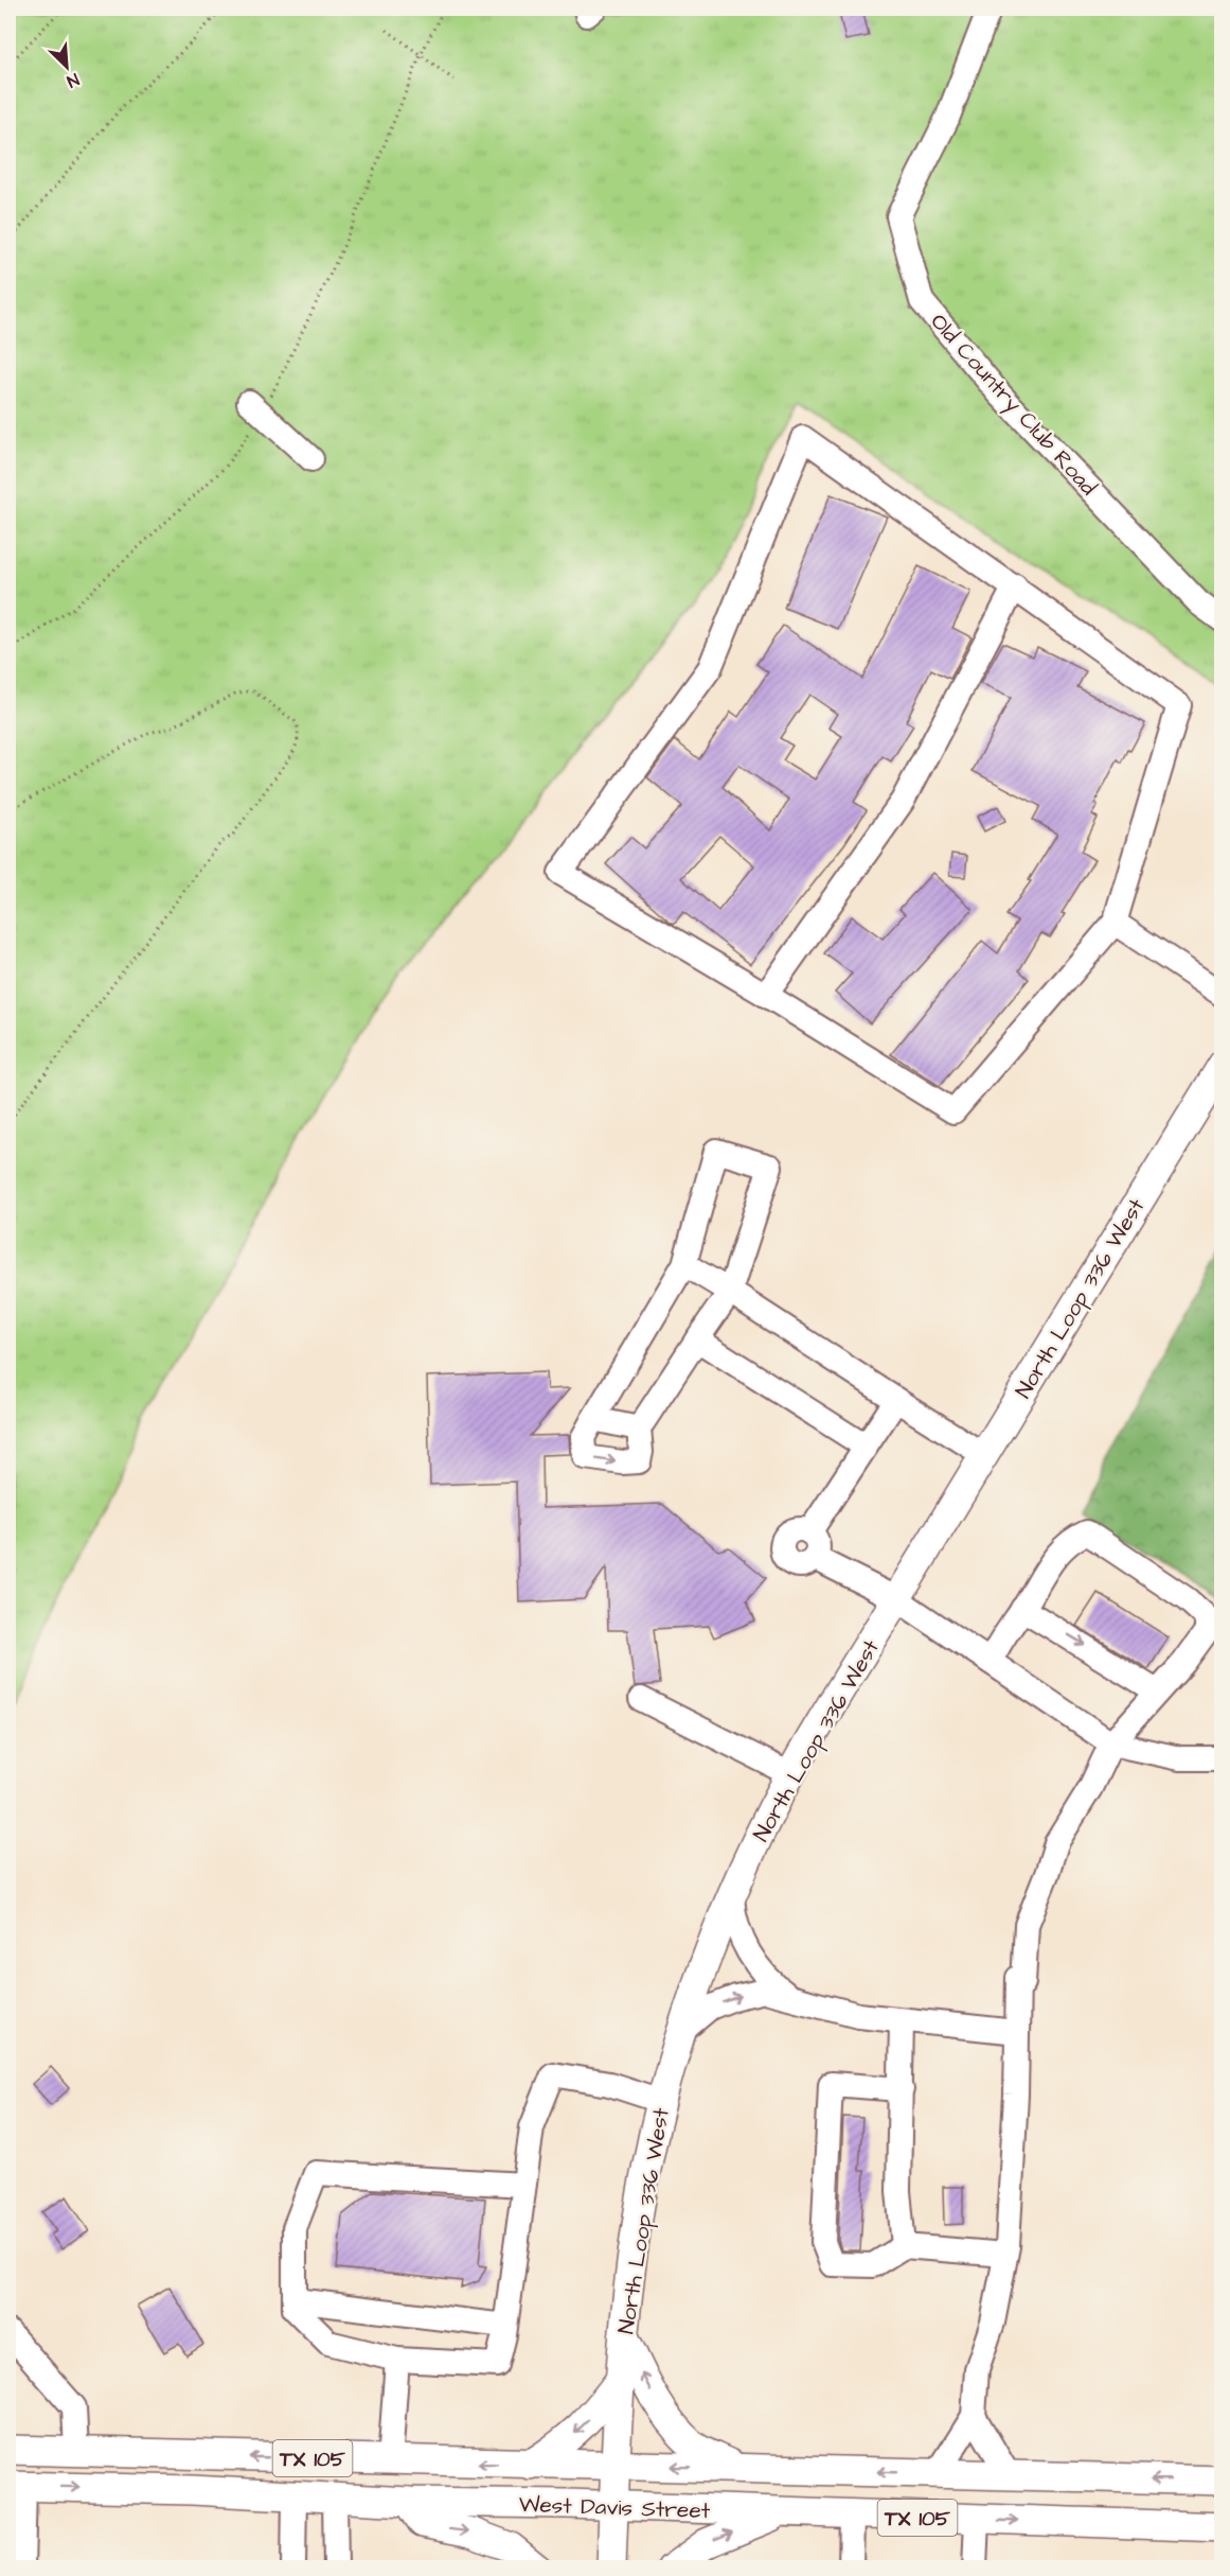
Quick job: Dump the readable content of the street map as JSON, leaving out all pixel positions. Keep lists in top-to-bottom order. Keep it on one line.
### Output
{"streets":{"main road":["North Loop 336 West","TX 105","West Davis Street"],"street":["Old Country Club Road"]},"crossings":[["North Loop 336 West","West Davis Street"]],"north":"bottom right"}
